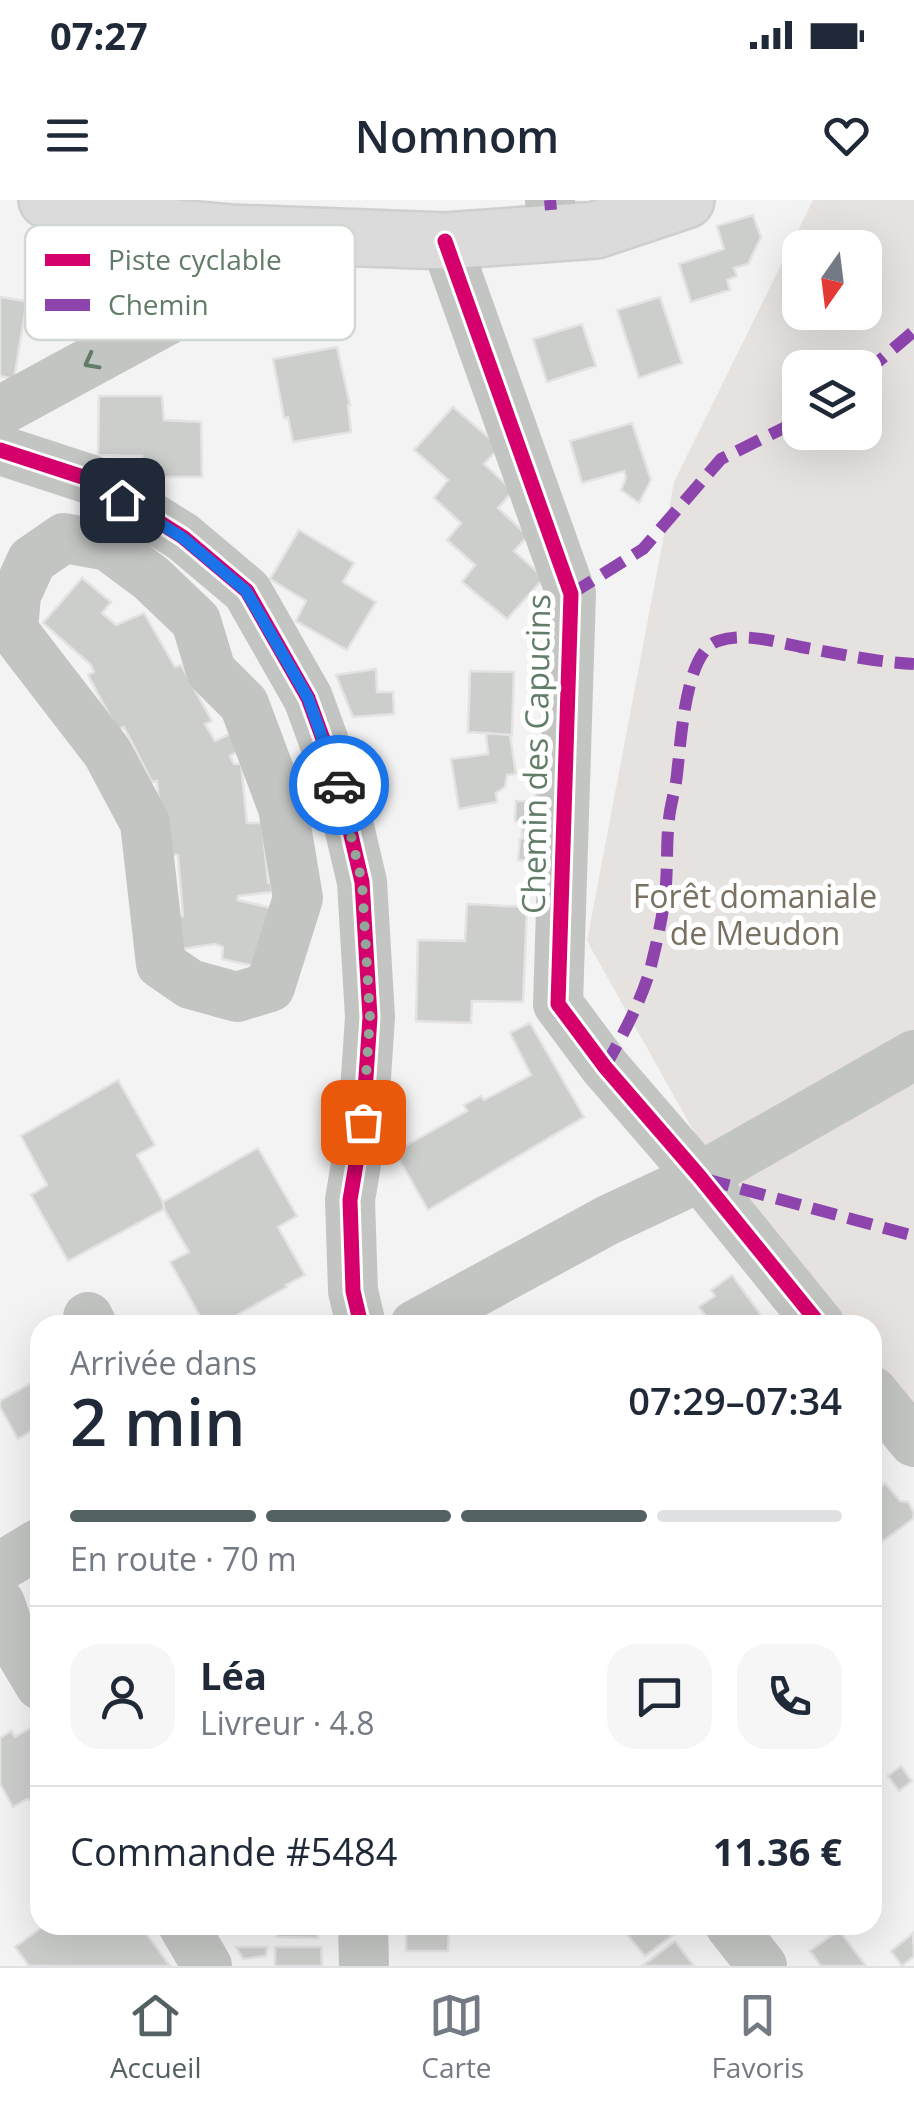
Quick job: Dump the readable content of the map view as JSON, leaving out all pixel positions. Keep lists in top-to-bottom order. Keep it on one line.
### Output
{"streets":{"street":["Chemin des Capucins"]},"parks":["Forêt domaniale de Meudon"],"legend":["Piste cyclable","Chemin"],"north":"bottom","page":{"status":"07:27","header":"Nomnom","heading":["2 min","Arrivée dans","07:29–07:34"],"panel":["Léa","Livreur · 4.8","Commande #5484","11.36 €"],"bar":"En route · 70 m","tabs":["Accueil","Carte","Favoris"]}}
